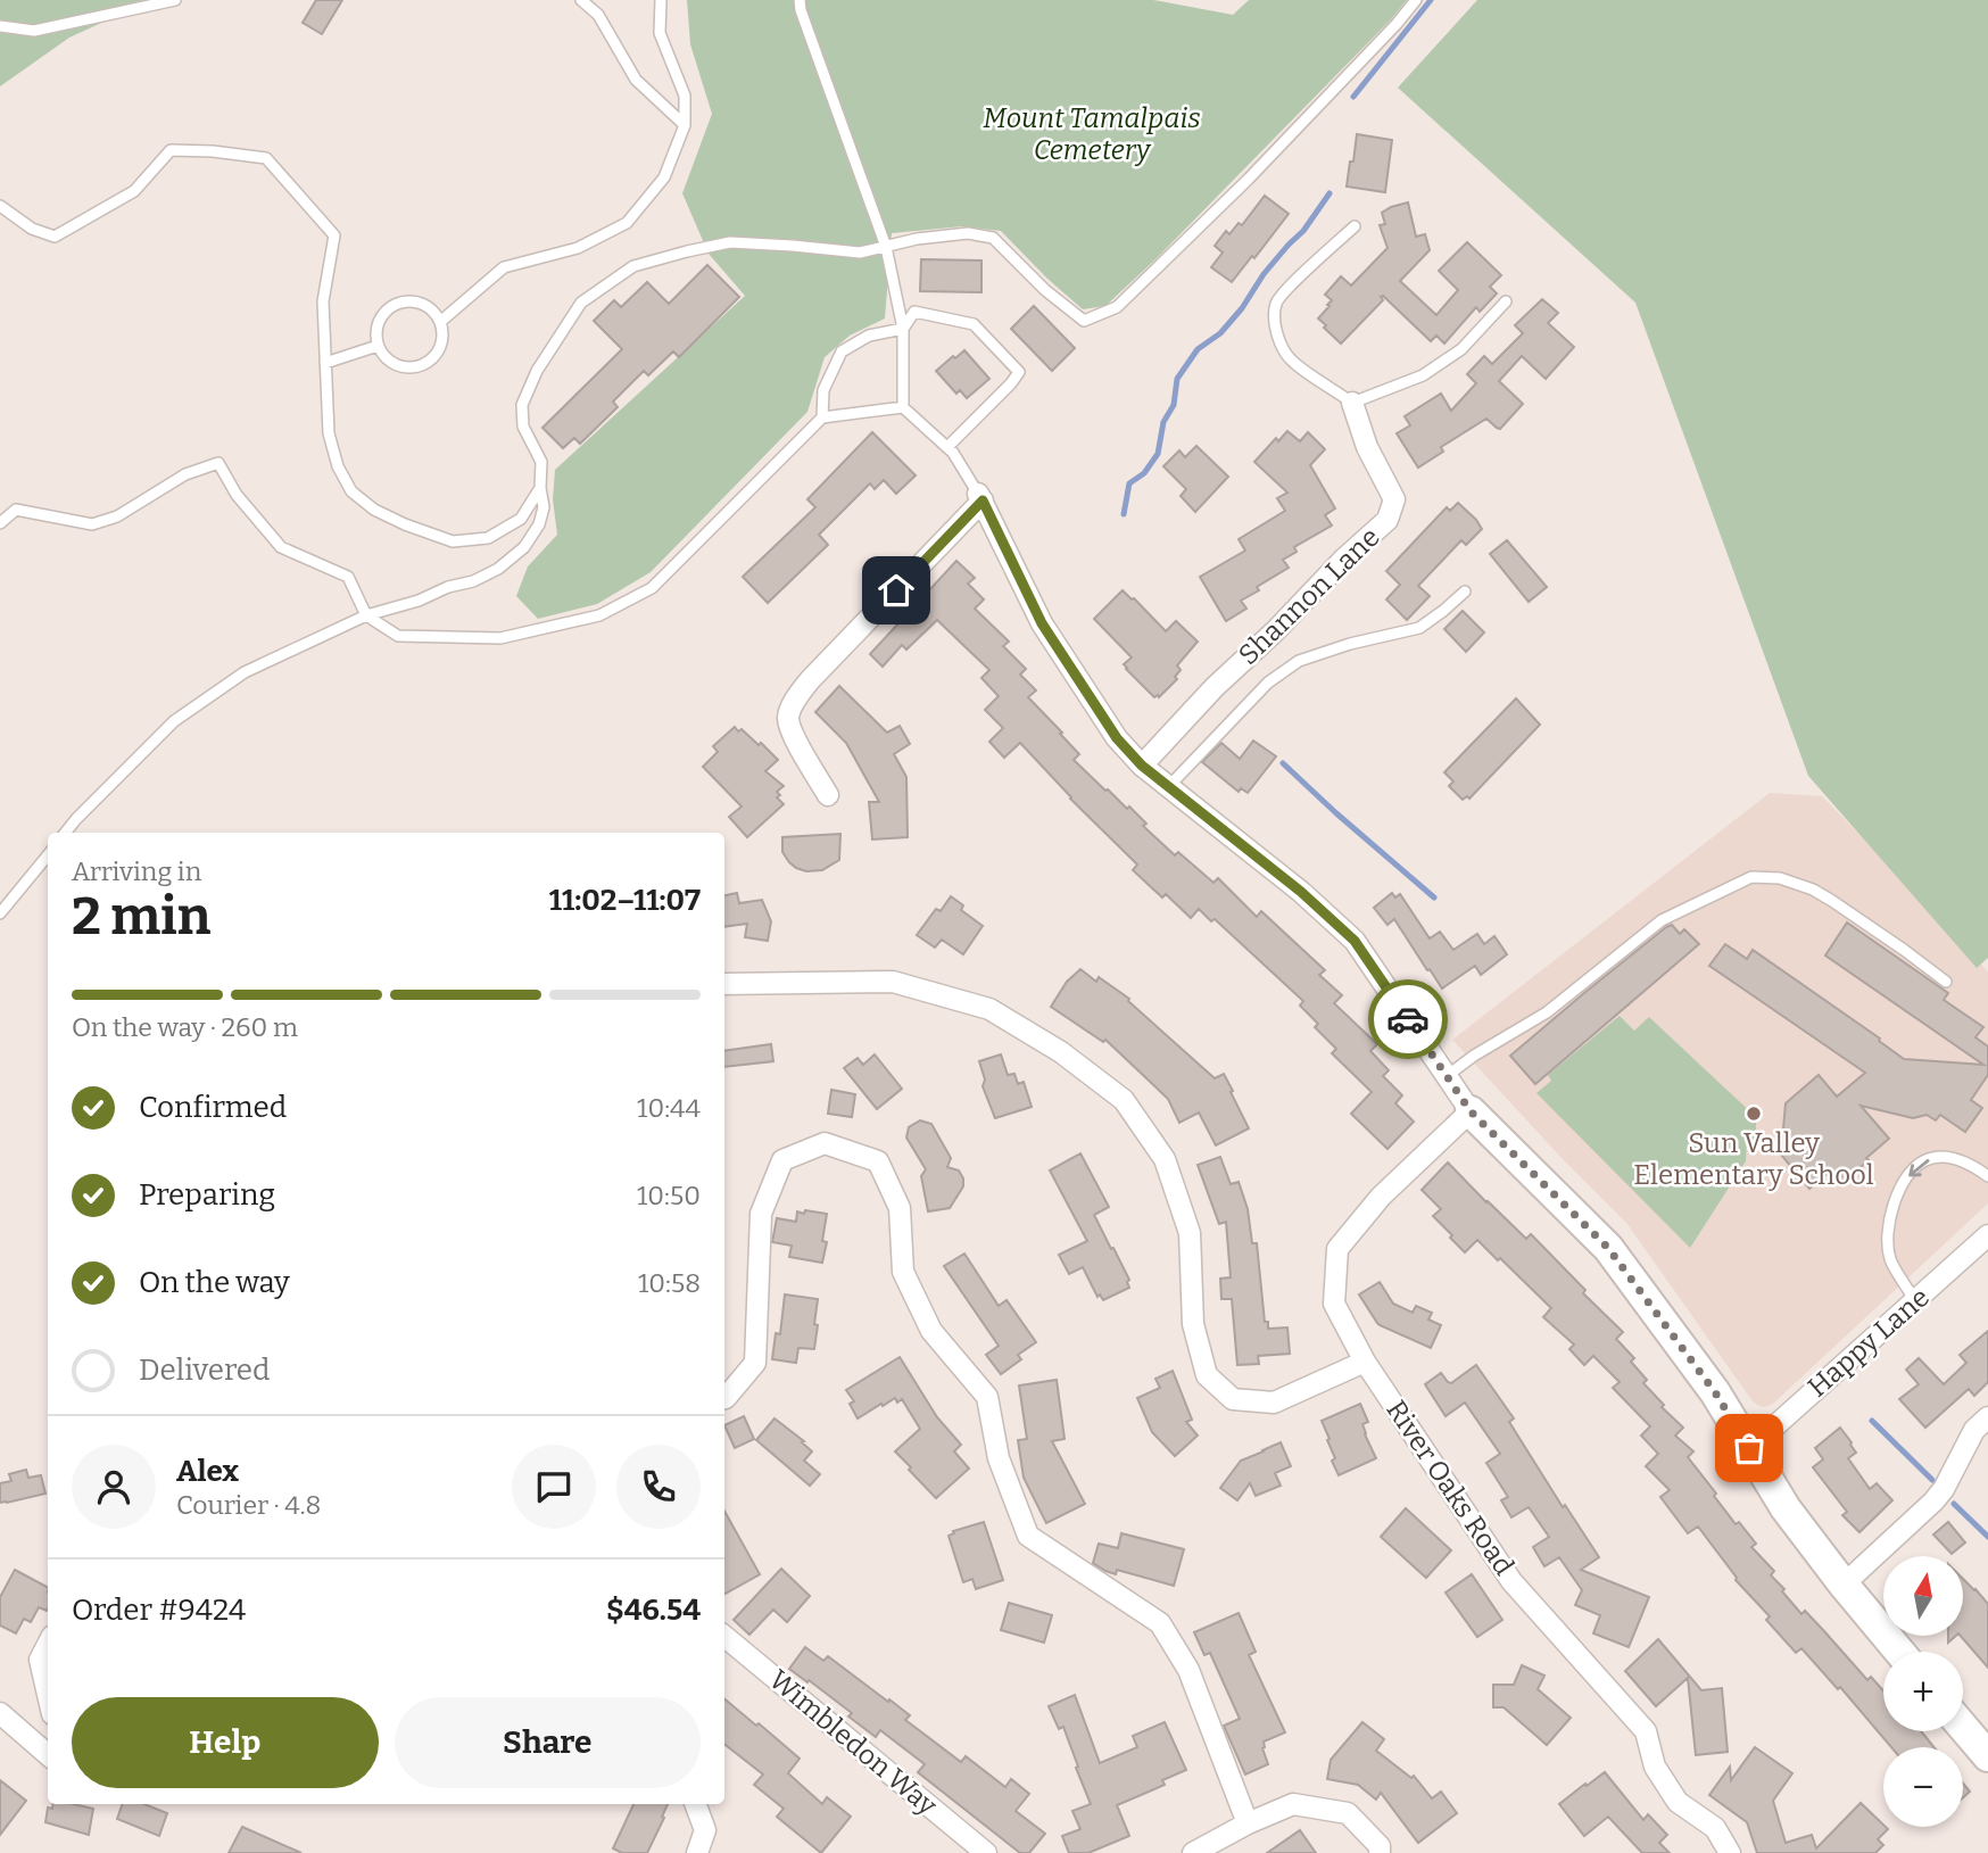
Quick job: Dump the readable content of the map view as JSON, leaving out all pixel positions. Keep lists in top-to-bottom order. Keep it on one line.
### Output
{"streets":{"street":["Shannon Lane","Happy Lane","River Oaks Road","Wimbledon Way"]},"parks":["Mount Tamalpais Cemetery"],"places":["Sun Valley Elementary School"],"north":"top","page":{"heading":["2 min","Arriving in","11:02–11:07"],"panel":["Alex","Courier · 4.8","Order #9424","$46.54"],"bar":"On the way · 260 m","list":[["Confirmed","10:44"],["Preparing","10:50"],["On the way","10:58"],"Delivered"],"map_buttons":["+","−"],"buttons":["Help","Share"]}}
